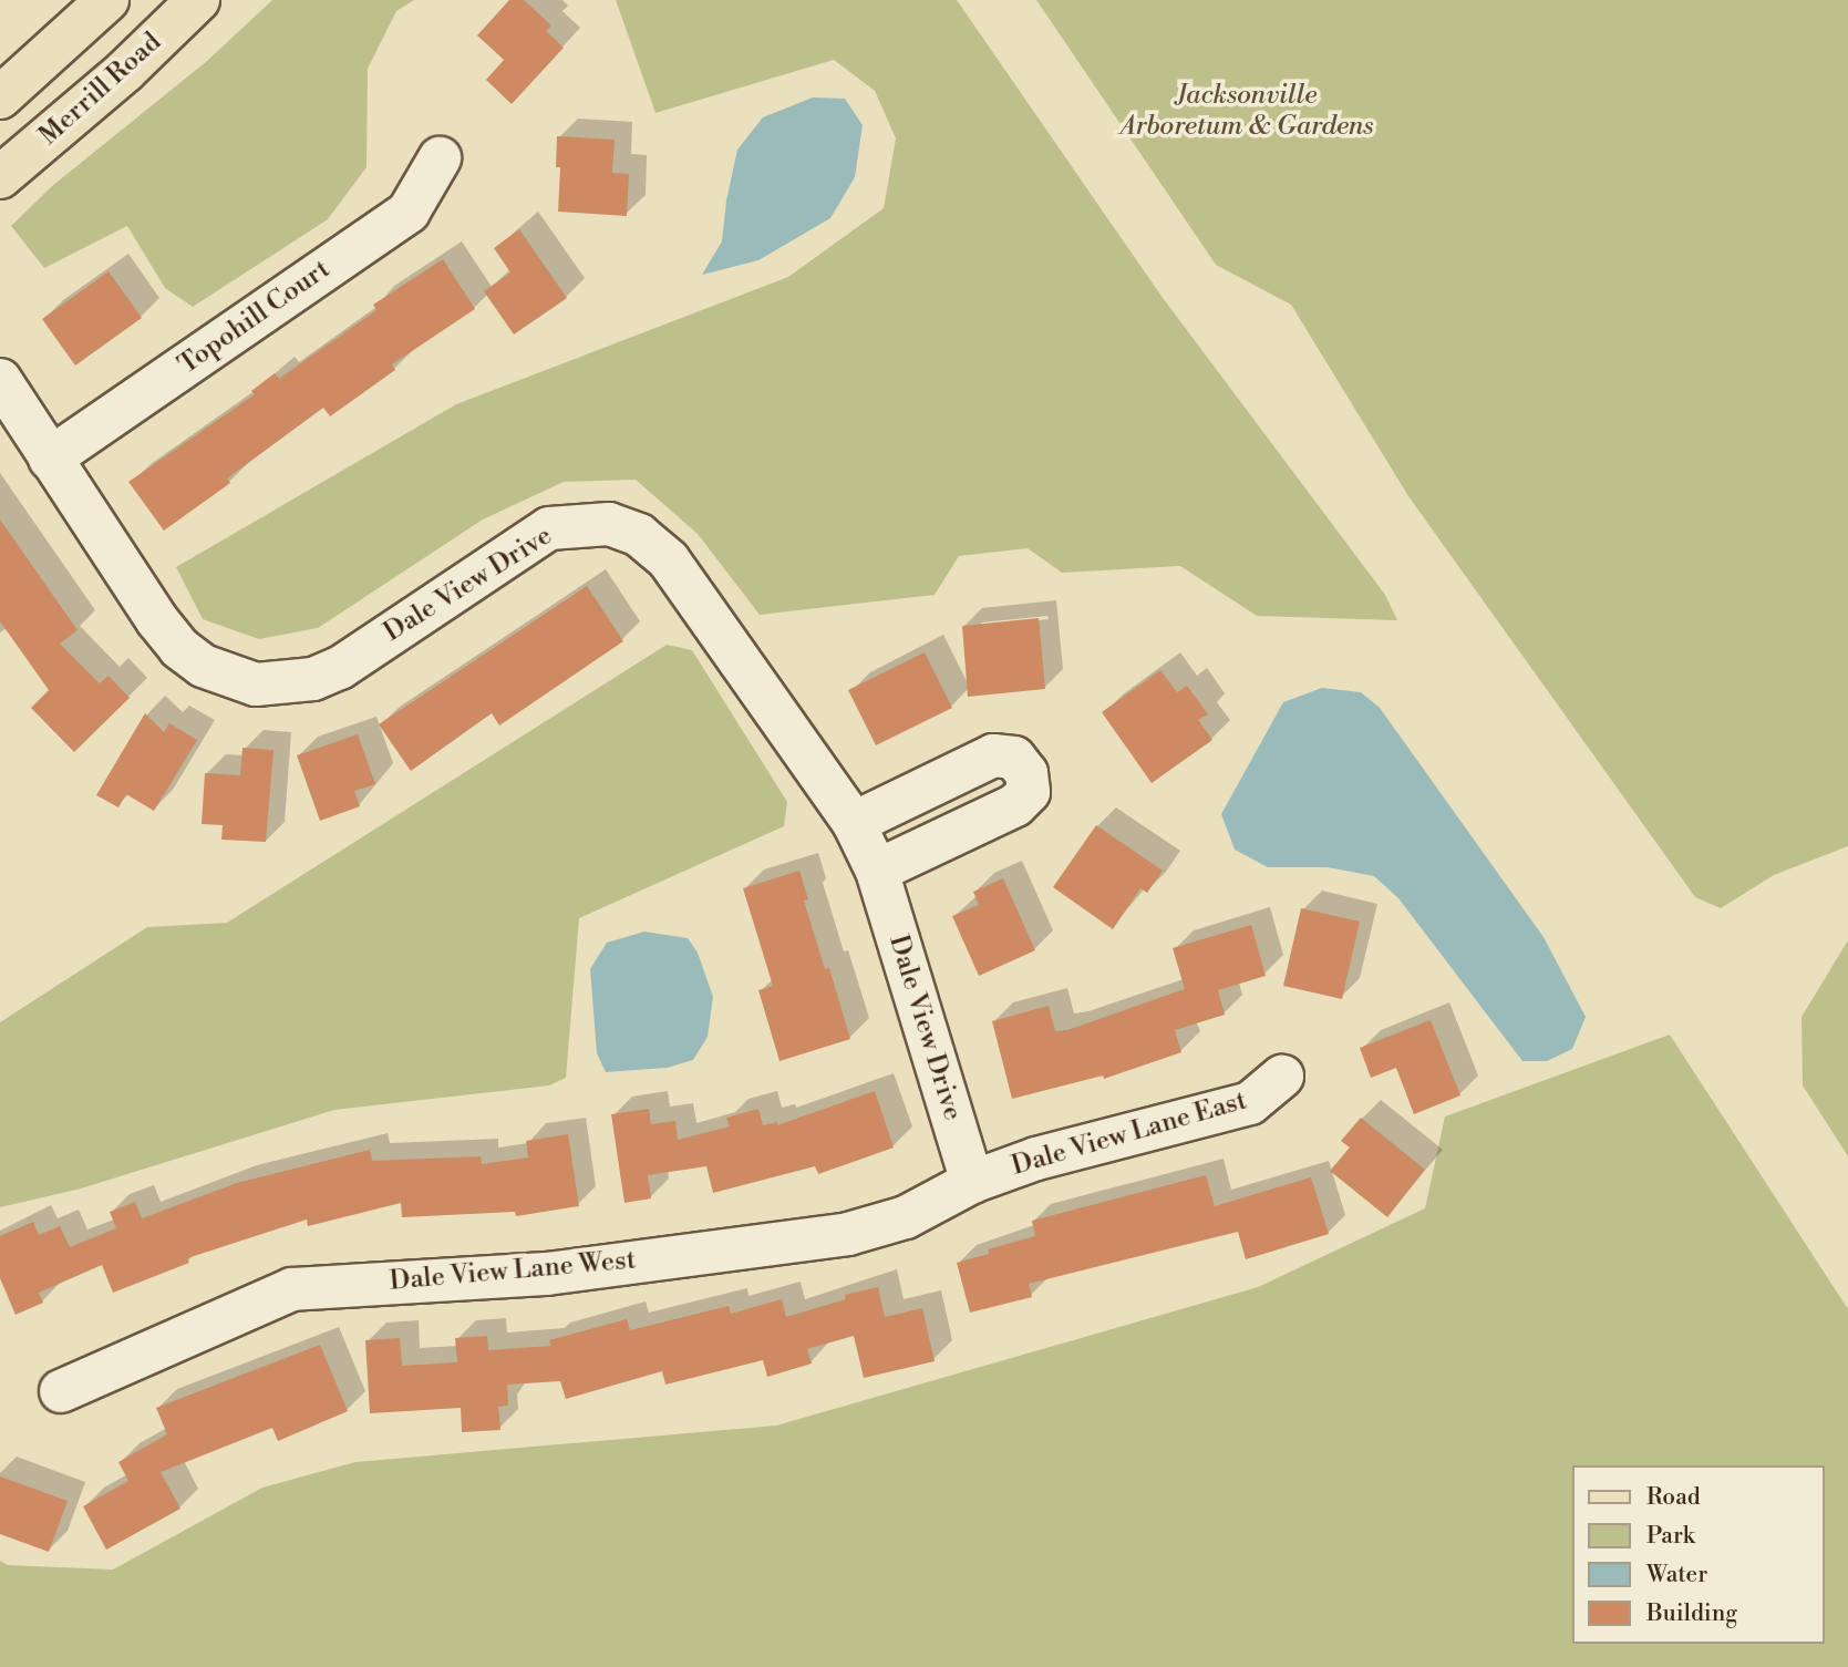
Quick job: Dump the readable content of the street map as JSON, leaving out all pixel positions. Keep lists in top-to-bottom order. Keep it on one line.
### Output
{"streets":{"main road":["Merrill Road"],"street":["Topohill Court","Dale View Drive","Dale View Lane East","Dale View Lane West"]},"crossings":[["Topohill Court","Dale View Drive"],["Dale View Drive","Dale View Lane East"],["Dale View Drive","Dale View Lane West"],["Dale View Lane East","Dale View Lane West"]],"parks":["Jacksonville Arboretum & Gardens"],"legend":["Road","Park","Water","Building"]}
